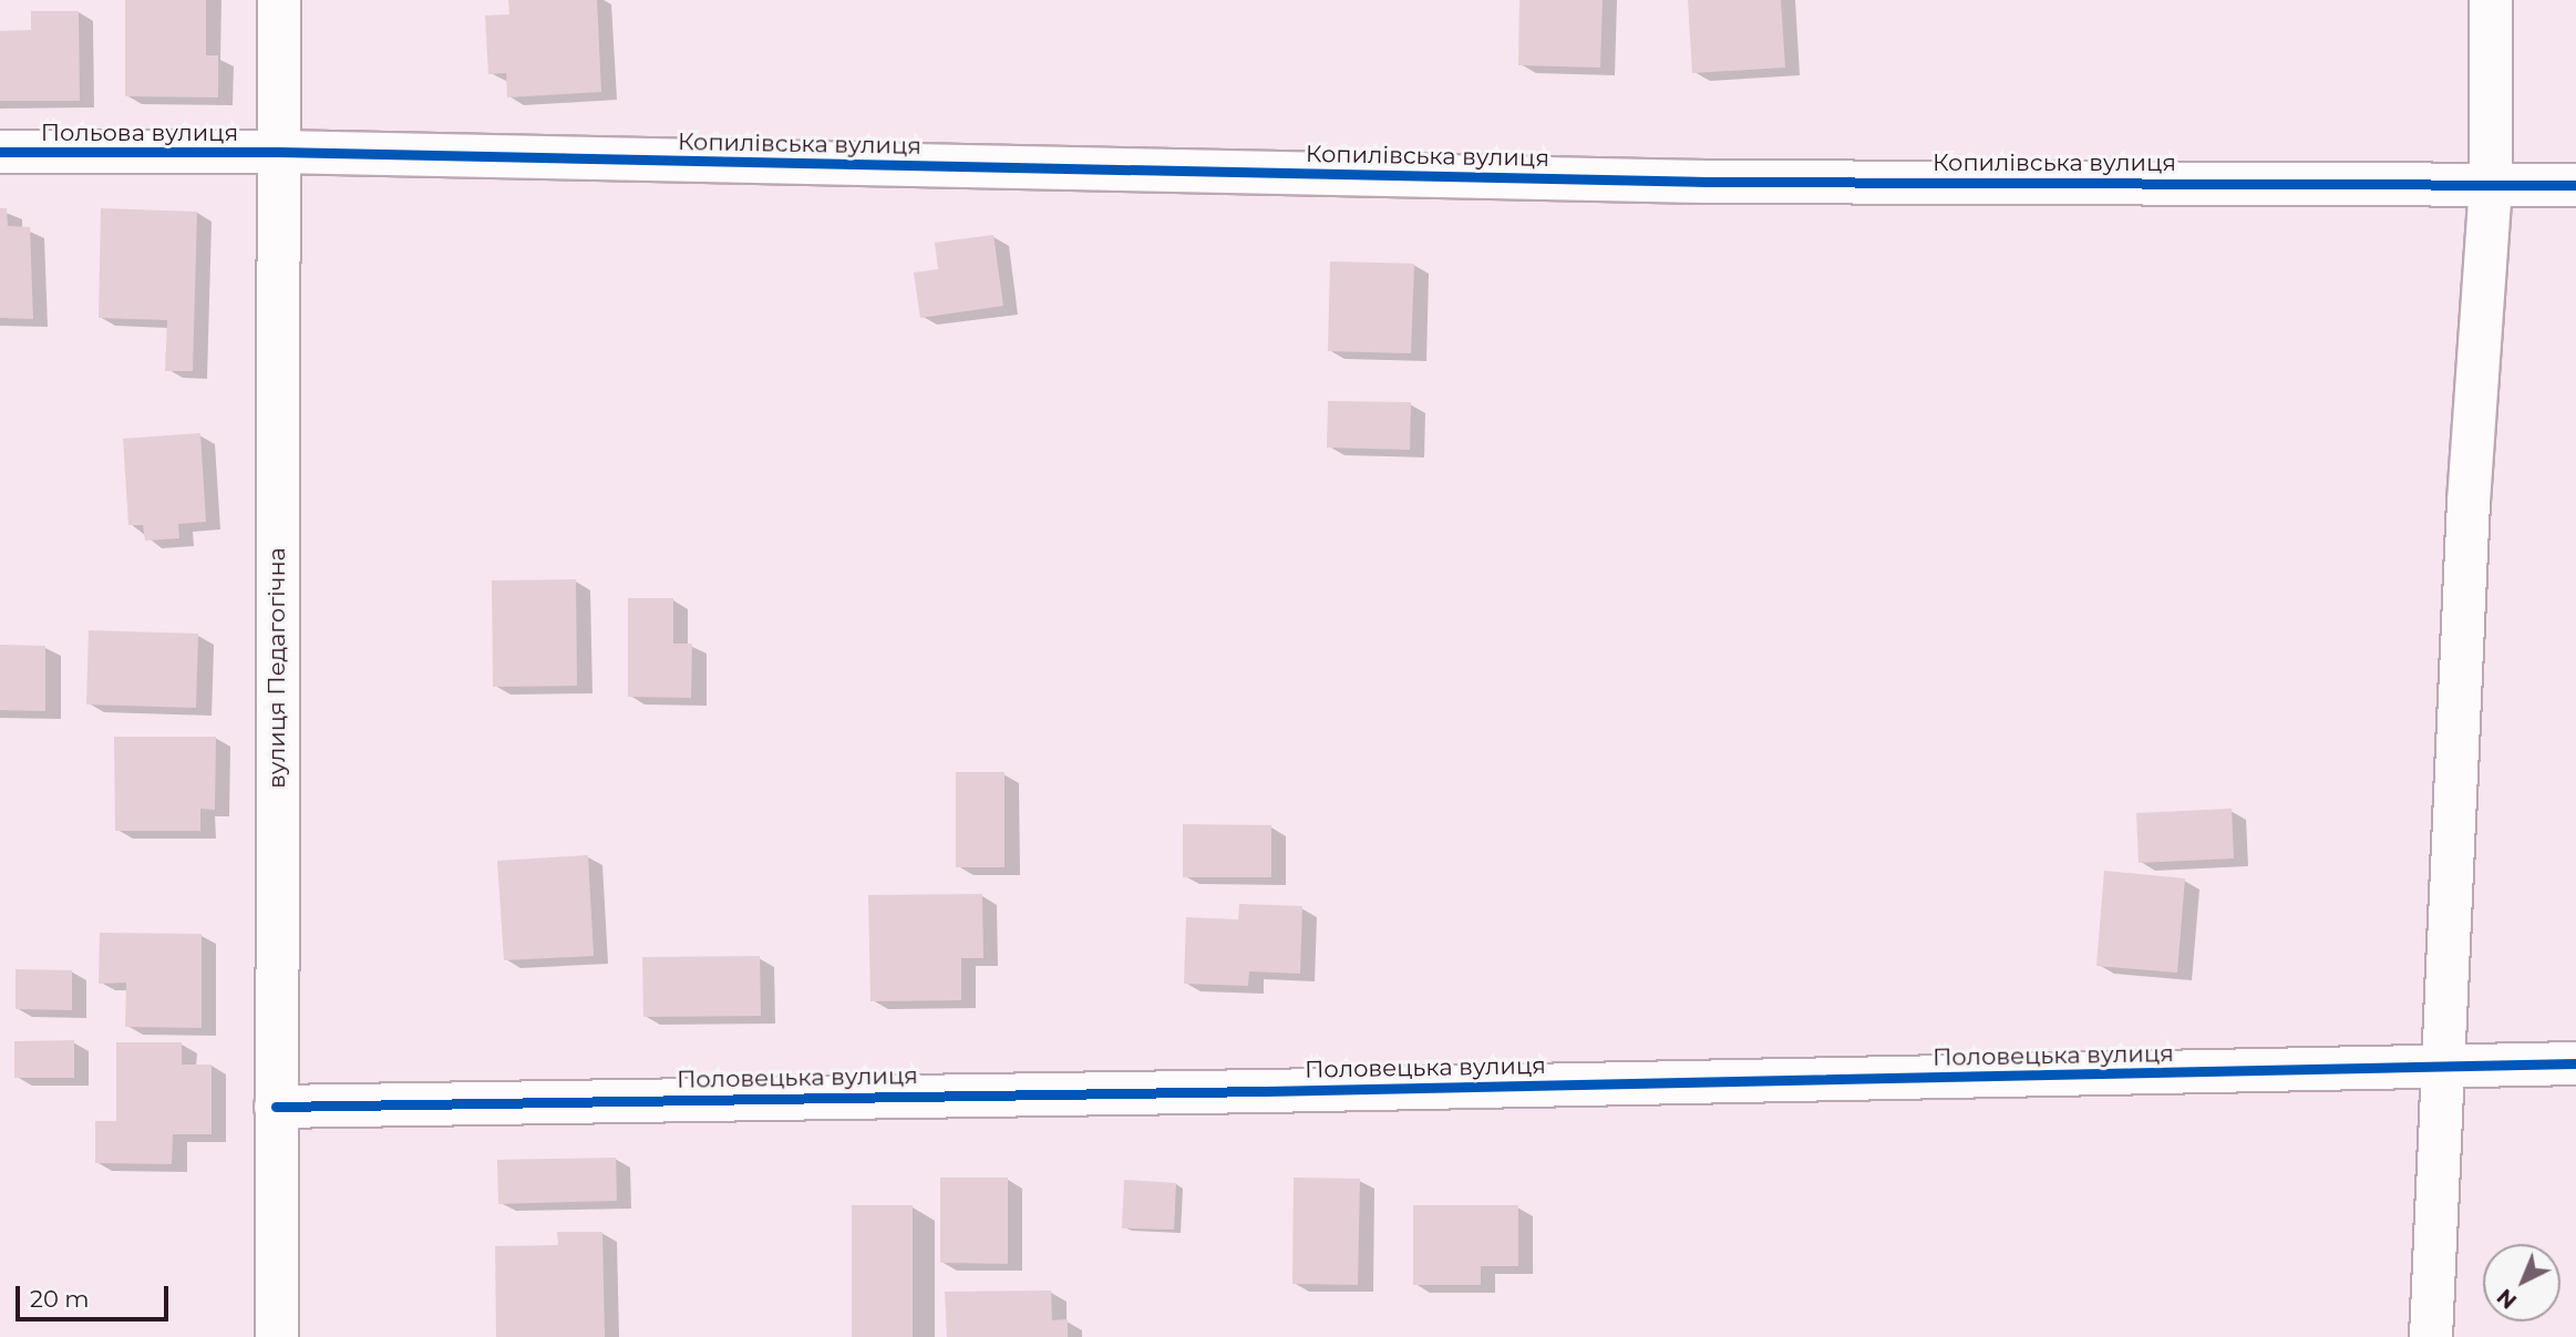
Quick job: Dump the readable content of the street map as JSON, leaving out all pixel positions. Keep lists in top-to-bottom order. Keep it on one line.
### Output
{"streets":{"street":["Польова вулиця","Копилівська вулиця","вулиця Педагогічна","Половецька вулиця"]},"crossings":[["Польова вулиця","Копилівська вулиця"],["Польова вулиця","вулиця Педагогічна"],["Копилівська вулиця","вулиця Педагогічна"],["вулиця Педагогічна","Половецька вулиця"]],"scale_bar":"20 m","north":"bottom left"}
